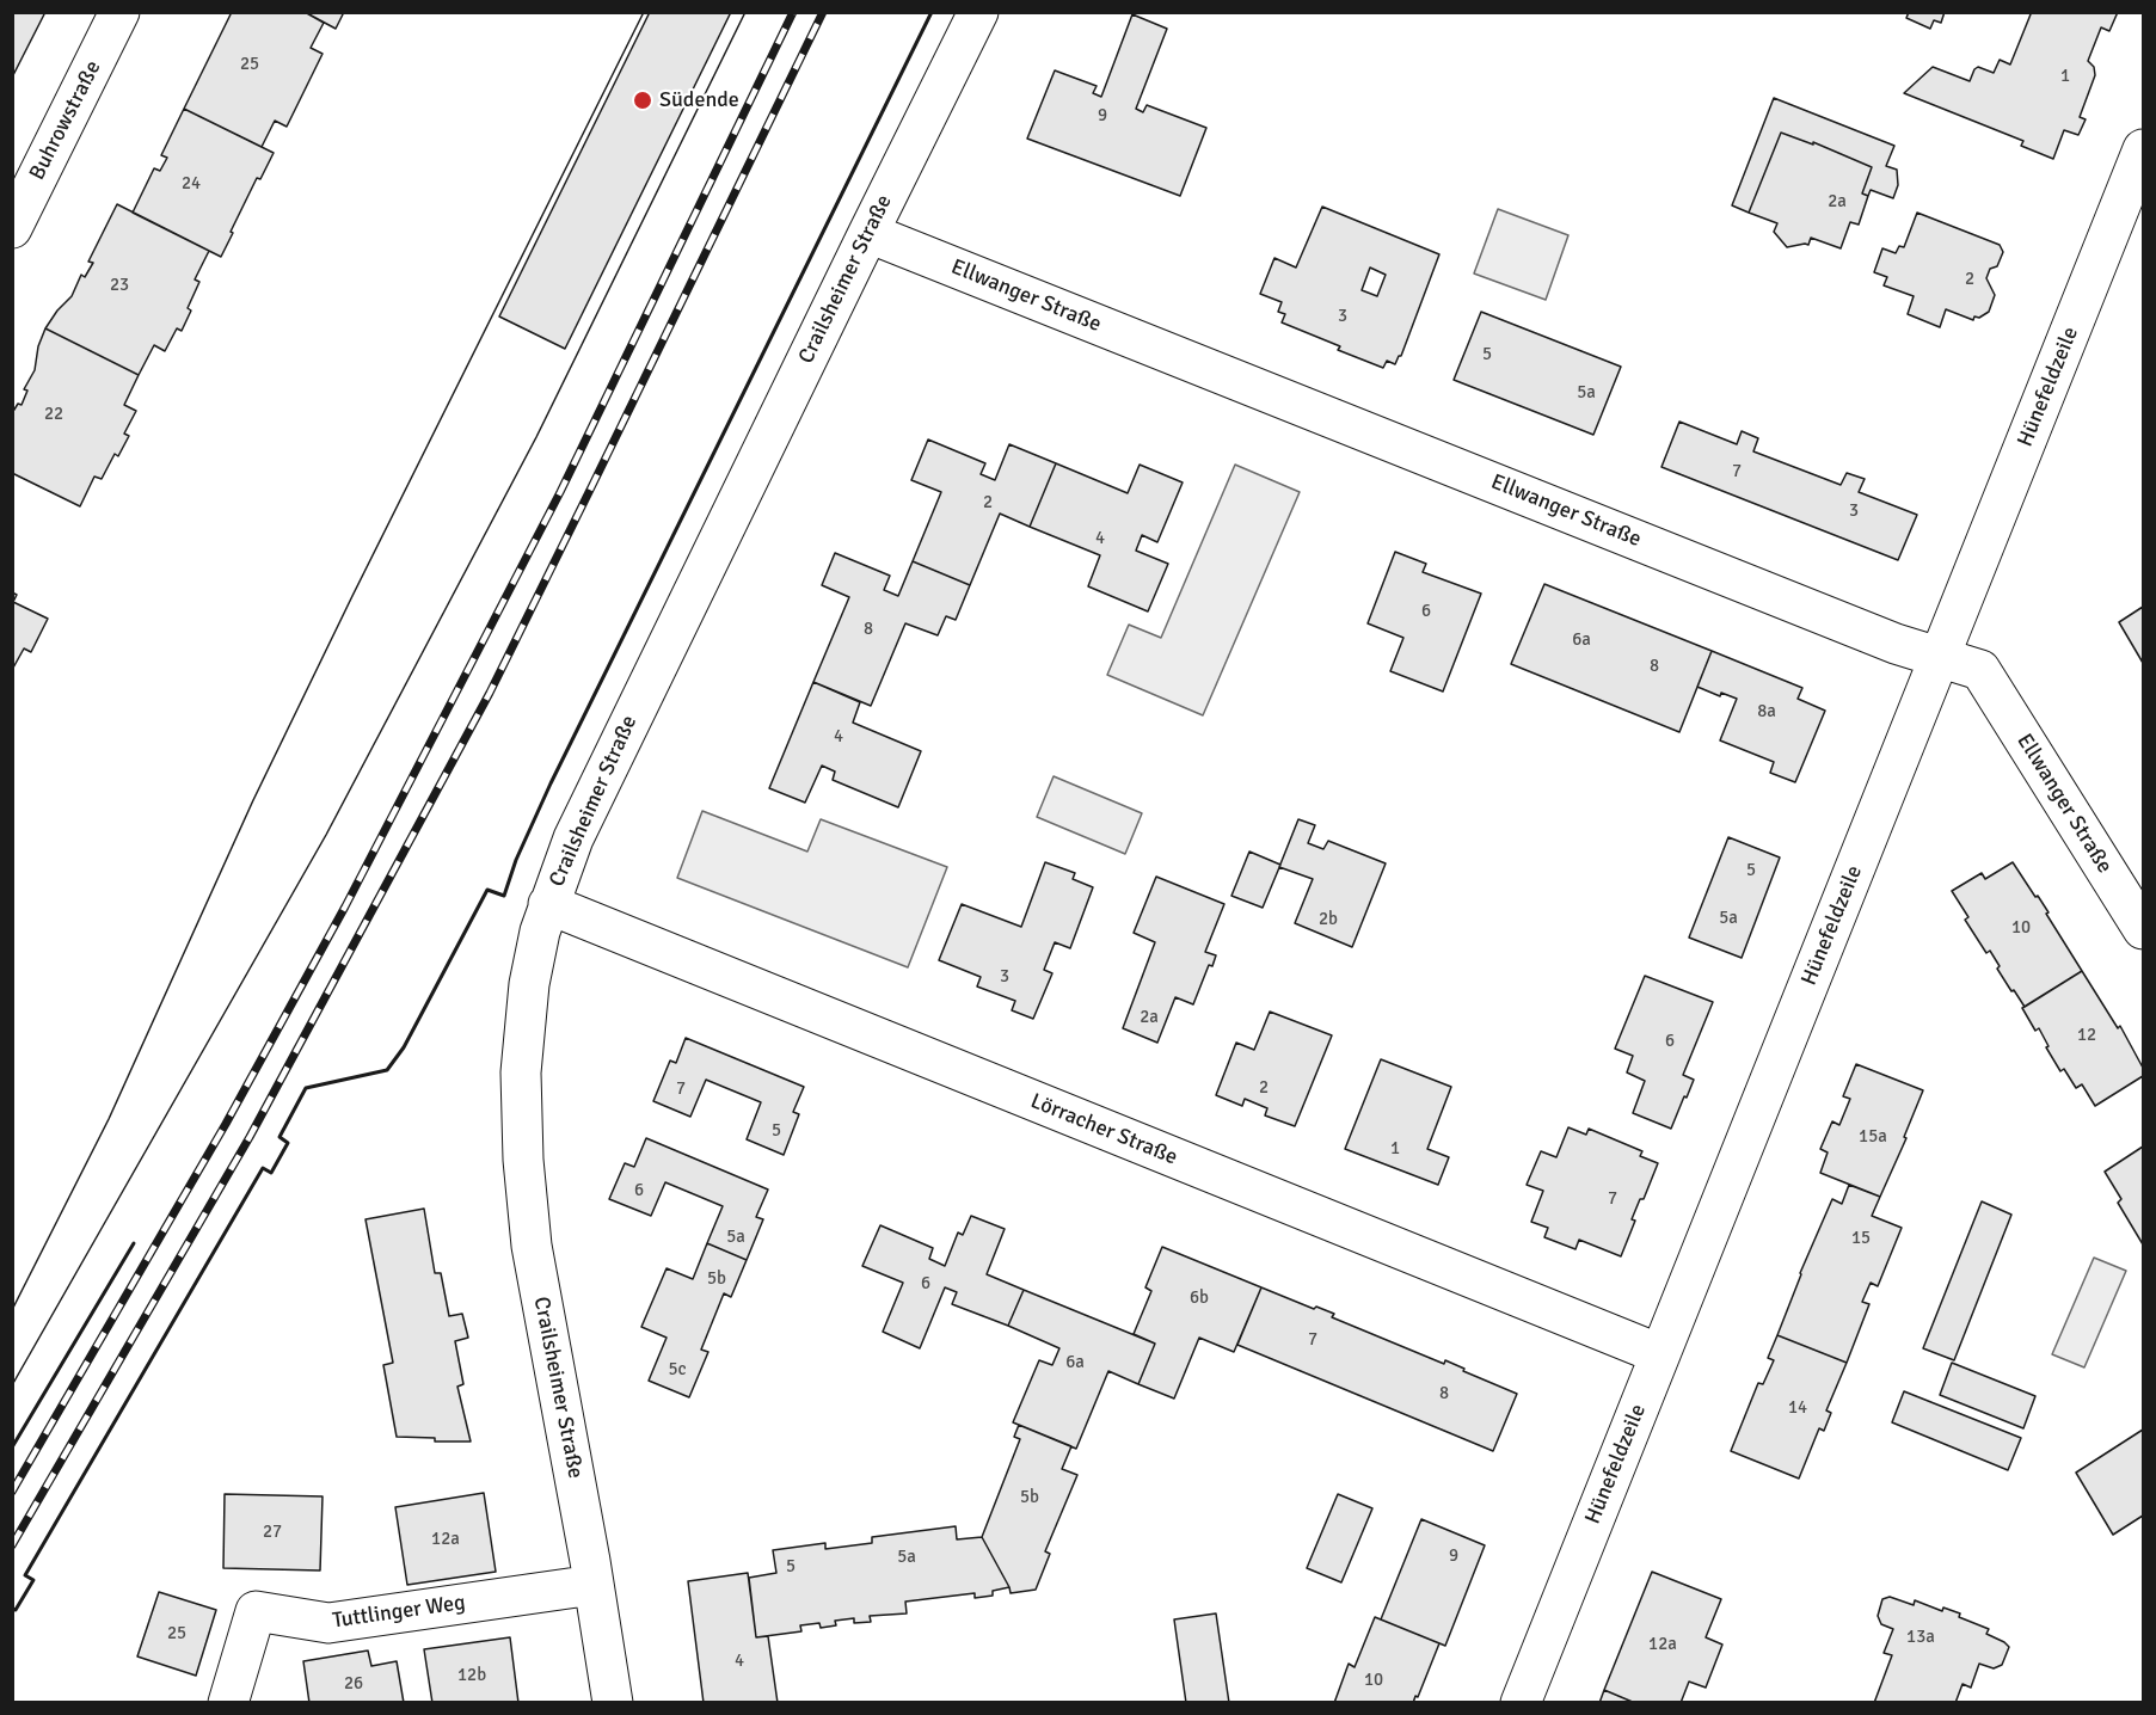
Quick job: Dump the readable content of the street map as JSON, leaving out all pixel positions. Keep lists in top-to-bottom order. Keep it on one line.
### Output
{"streets":{"street":["Buhrowstraße","Crailsheimer Straße","Ellwanger Straße","Hünefeldzeile","Lörracher Straße","Tuttlinger Weg"]},"crossings":[["Crailsheimer Straße","Ellwanger Straße"],["Crailsheimer Straße","Lörracher Straße"],["Crailsheimer Straße","Tuttlinger Weg"],["Ellwanger Straße","Hünefeldzeile"],["Hünefeldzeile","Lörracher Straße"]],"places":["Südende"],"house_numbers":["25","1","9","24","2a","2","23","3","5","5a","22","7","2","3","4","6","8","6a","8","8a","4","5","5a","2b","10","3","2a","12","6","2","7","5","15a","1","6","7","5a","15","5b","6","6b","7","6a","5c","8","14","5b","27","12a","9","5a","5","25","13a","12a","4","12b","10","26"]}
